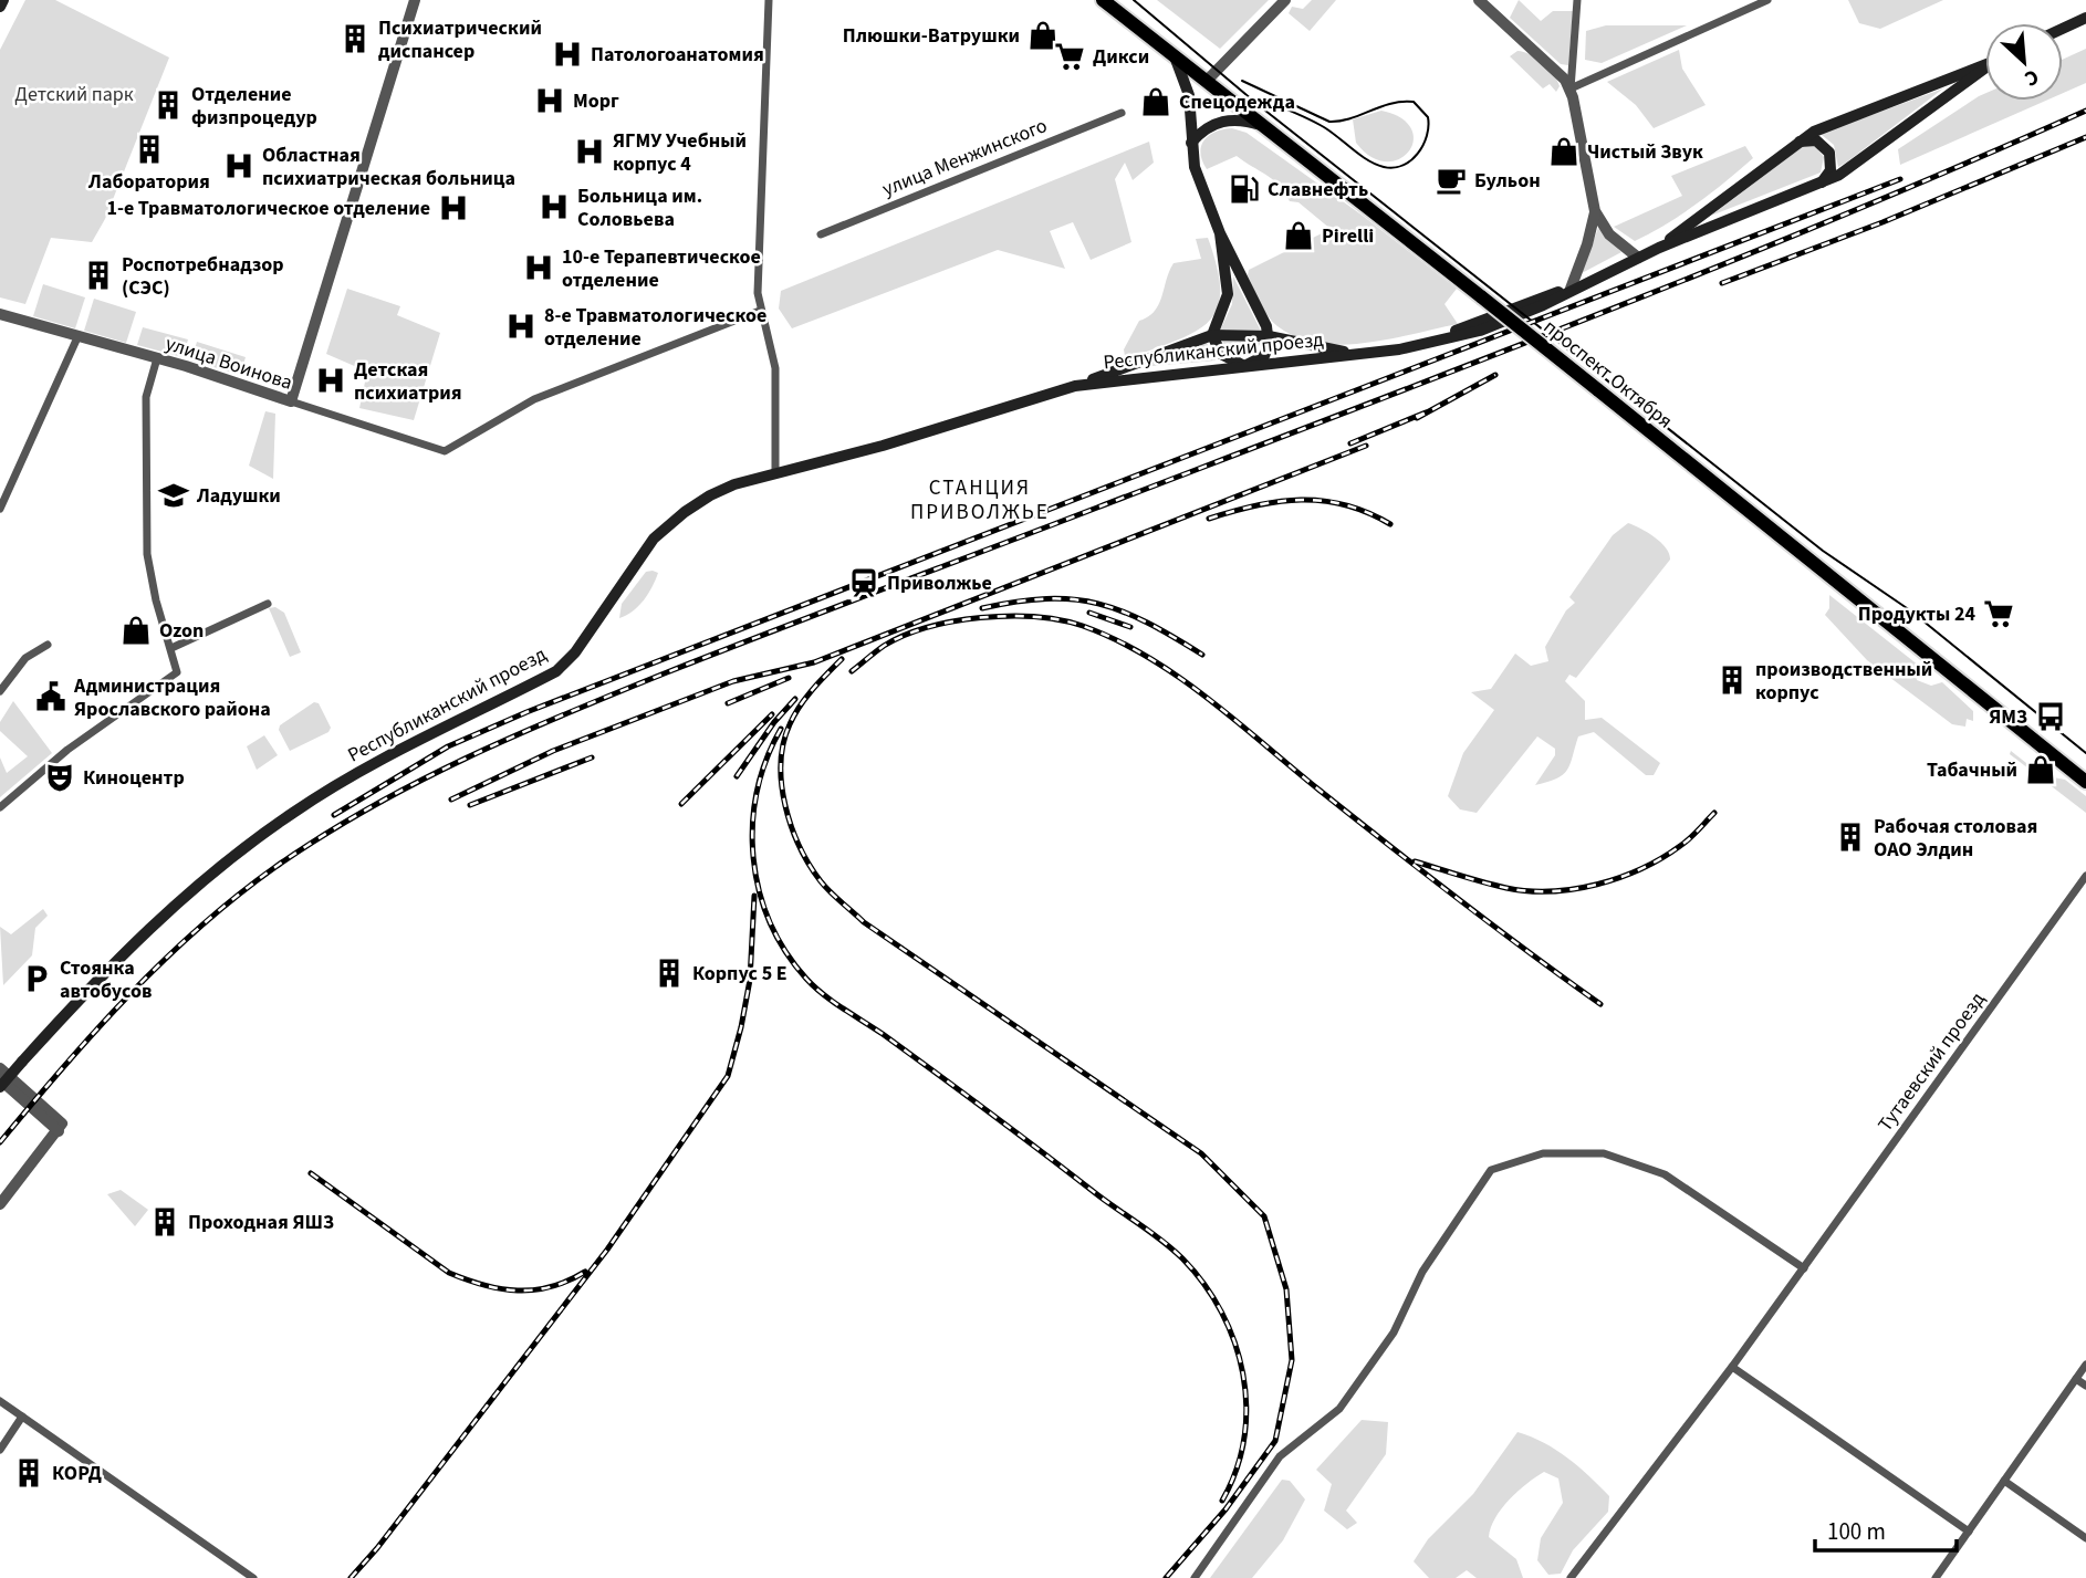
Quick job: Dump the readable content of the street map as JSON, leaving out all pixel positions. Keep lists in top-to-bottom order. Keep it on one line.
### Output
{"streets":{"main road":["Республиканский проезд","проспект Октября"],"street":["улица Менжинского","улица Воинова","Тутаевский проезд"]},"districts":["СТАНЦИЯ ПРИВОЛЖЬЕ"],"parks":["Детский парк"],"places":{"shop":["Плюшки-Ватрушки","Спецодежда","Чистый Звук","Pirelli","Ozon","Табачный"],"building":["Психиатрический диспансер","Отделение физпроцедур","Лаборатория","Роспотребнадзор (СЭС)","производственный корпус","Рабочая столовая ОАО Элдин","Корпус 5 E","Проходная ЯШЗ","КОРД"],"hospital":["Патологоанатомия","Морг","ЯГМУ Учебный корпус 4","Областная психиатрическая больница","Больница им. Соловьева","1-е Травматологическое отделение","10-е Терапевтическое отделение","8-е Травматологическое отделение","Детская психиатрия"],"supermarket":["Дикси","Продукты 24"],"cafe":["Бульон"],"fuel station":["Славнефть"],"school or university":["Ладушки"],"station":["Приволжье"],"public building":["Администрация Ярославского района"],"bus stop":["ЯМЗ"],"theatre":["Киноцентр"],"parking":["Стоянка автобусов"]},"scale_bar":"100 m","north":"bottom right"}
